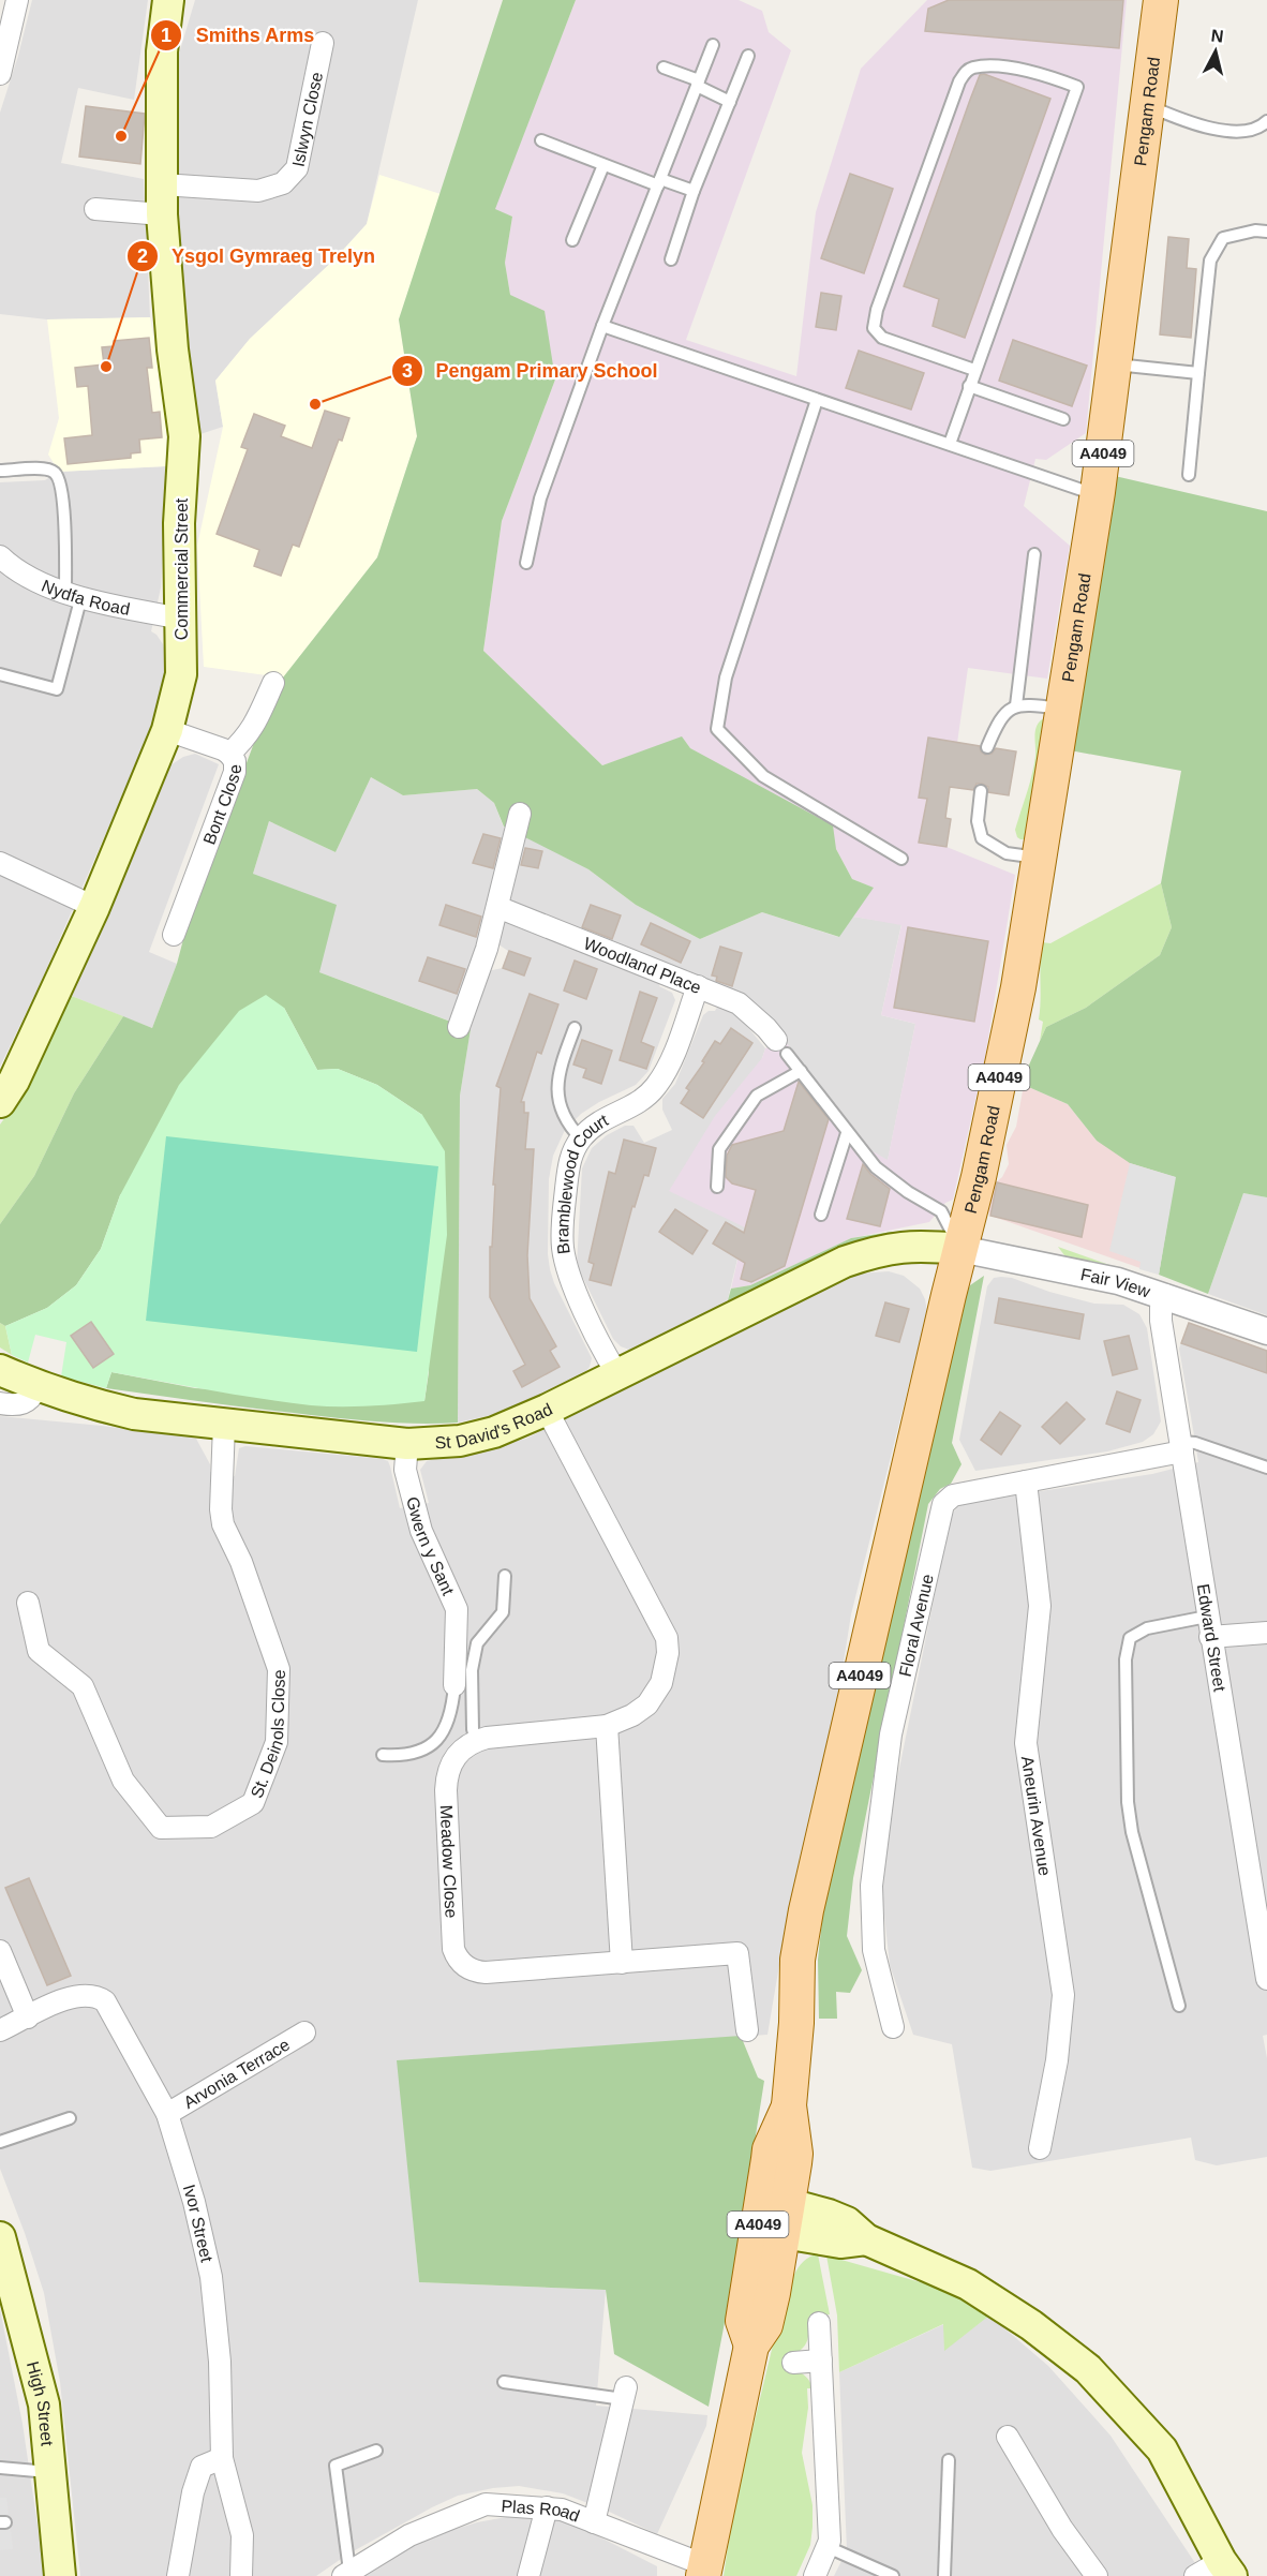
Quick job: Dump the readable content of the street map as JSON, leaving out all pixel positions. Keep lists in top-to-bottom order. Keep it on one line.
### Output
{"streets":{"main road":["Pengam Road","A4049","Commercial Street","St David's Road","High Street"],"street":["Islwyn Close","Nydfa Road","Bont Close","Woodland Place","Bramblewood Court","Fair View","Gwern y Sant","Floral Avenue","Edward Street","St. Deinols Close","Aneurin Avenue","Meadow Close","Arvonia Terrace","Ivor Street","Plas Road"]},"crossings":[["Pengam Road","A4049"],["Pengam Road","Woodland Place"],["Pengam Road","Fair View"],["Pengam Road","St David's Road"],["Islwyn Close","Commercial Street"],["A4049","Woodland Place"],["A4049","Fair View"],["A4049","St David's Road"],["A4049","Plas Road"],["Commercial Street","Nydfa Road"],["Woodland Place","Bramblewood Court"],["Woodland Place","Fair View"],["Woodland Place","St David's Road"],["Bramblewood Court","St David's Road"],["Fair View","St David's Road"],["Fair View","Edward Street"],["St David's Road","Gwern y Sant"],["St David's Road","St. Deinols Close"],["Floral Avenue","Edward Street"],["Floral Avenue","Aneurin Avenue"],["Arvonia Terrace","Ivor Street"]],"places":["Smiths Arms","Ysgol Gymraeg Trelyn","Pengam Primary School"],"north":"top"}
